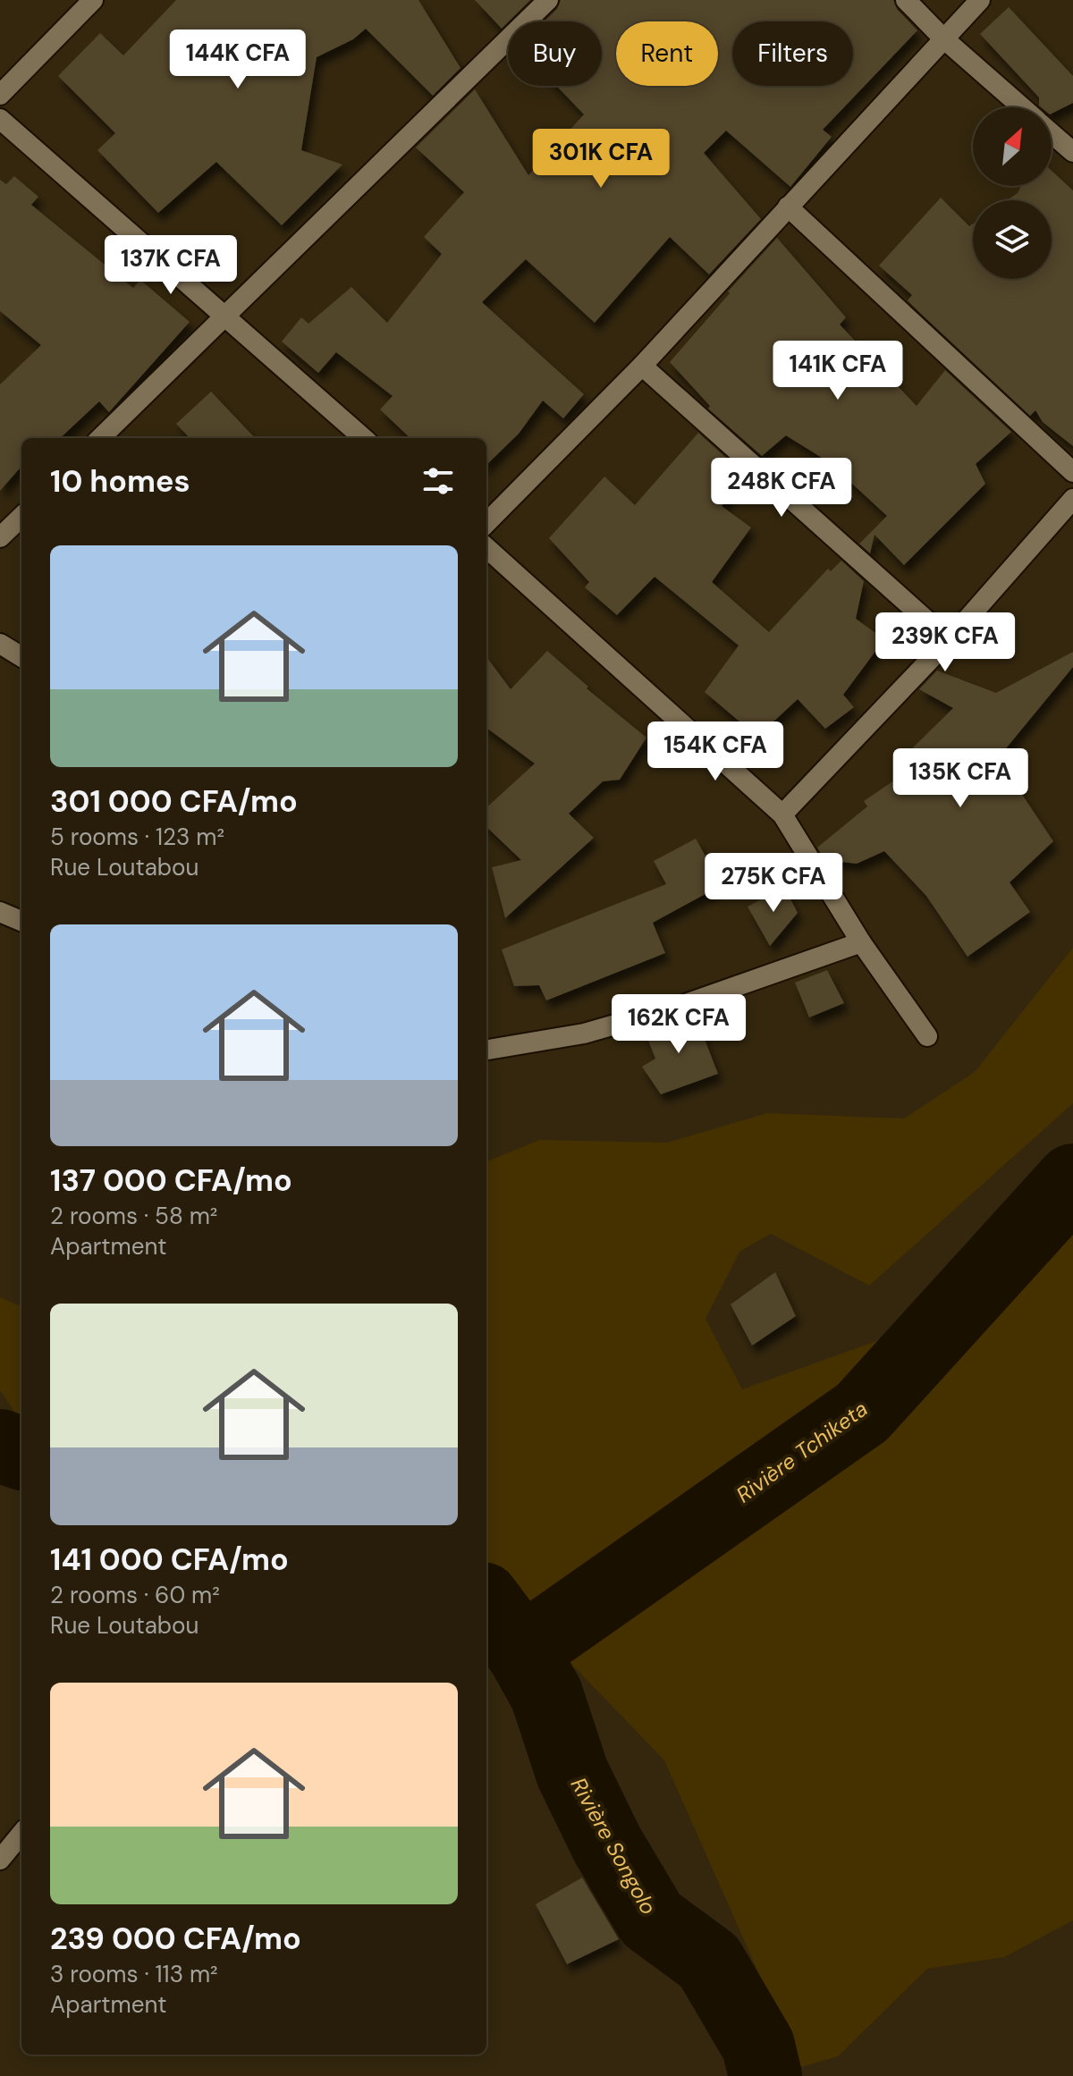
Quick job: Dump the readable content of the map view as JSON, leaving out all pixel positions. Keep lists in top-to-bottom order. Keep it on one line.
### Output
{"water":["Rivière Tchiketa","Rivière Songolo"],"north":"top right","page":{"chip":["Buy","Rent","Filters"],"price":["144K CFA","301K CFA","137K CFA","141K CFA","248K CFA","239K CFA","154K CFA","135K CFA","275K CFA","162K CFA"],"heading":"10 homes","list":[{"name":"301 000 CFA/mo","note":"5 rooms · 123 m² · Rue Loutabou"},{"name":"137 000 CFA/mo","note":"2 rooms · 58 m² · Apartment"},{"name":"141 000 CFA/mo","note":"2 rooms · 60 m² · Rue Loutabou"},{"name":"239 000 CFA/mo","note":"3 rooms · 113 m² · Apartment"}]}}
